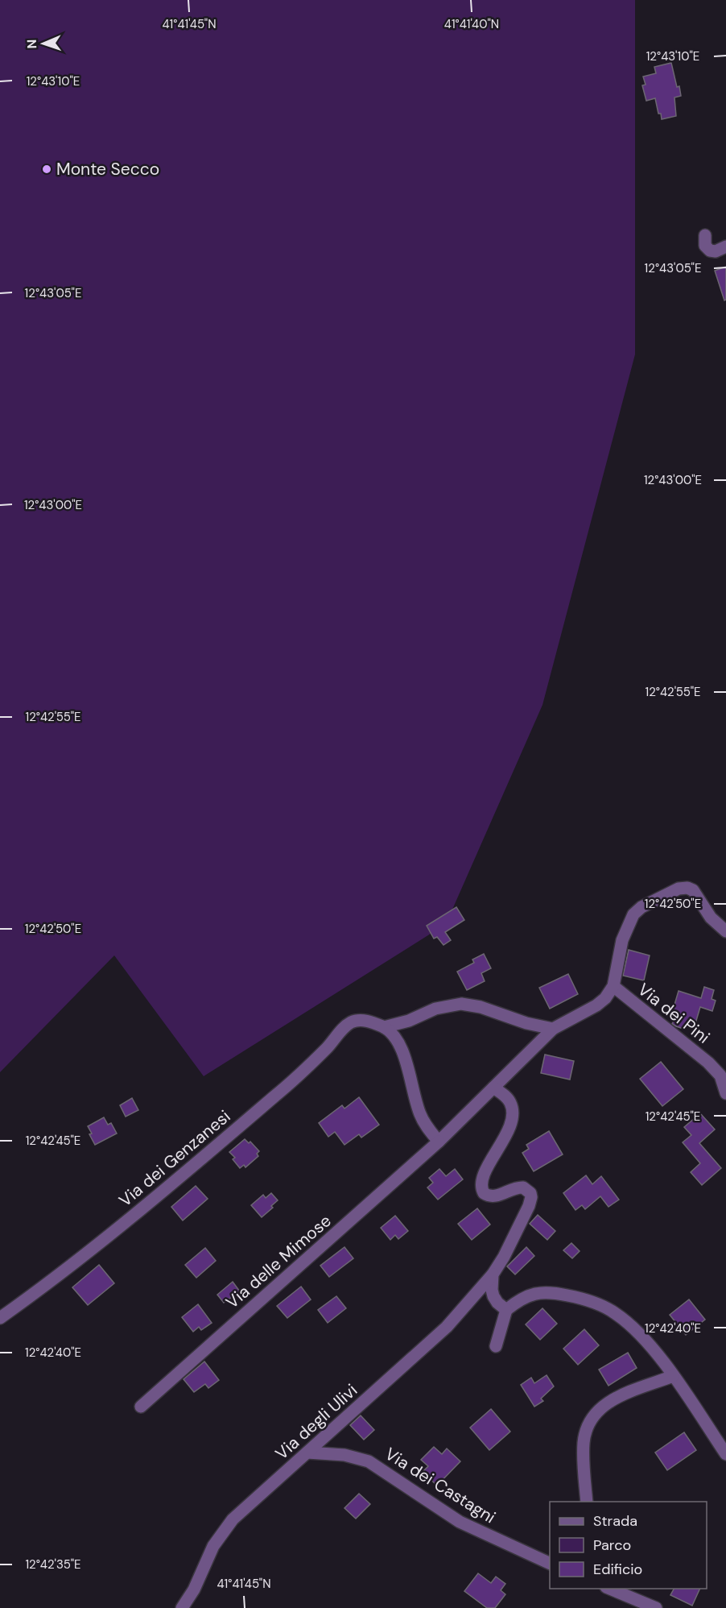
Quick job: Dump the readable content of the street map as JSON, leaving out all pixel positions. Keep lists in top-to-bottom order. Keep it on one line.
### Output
{"streets":{"street":["Via dei Pini","Via dei Genzanesi","Via delle Mimose","Via degli Ulivi","Via dei Castagni"]},"crossings":[["Via dei Pini","Via delle Mimose"],["Via delle Mimose","Via degli Ulivi"],["Via degli Ulivi","Via dei Castagni"]],"places":["Monte Secco"],"legend":["Strada","Parco","Edificio"],"north":"left","coordinates":["41°41'45\"N","41°41'40\"N","12°43'10\"E","12°43'05\"E","12°43'00\"E","12°42'55\"E","12°42'50\"E","12°42'45\"E","12°42'40\"E","12°42'35\"E"]}
